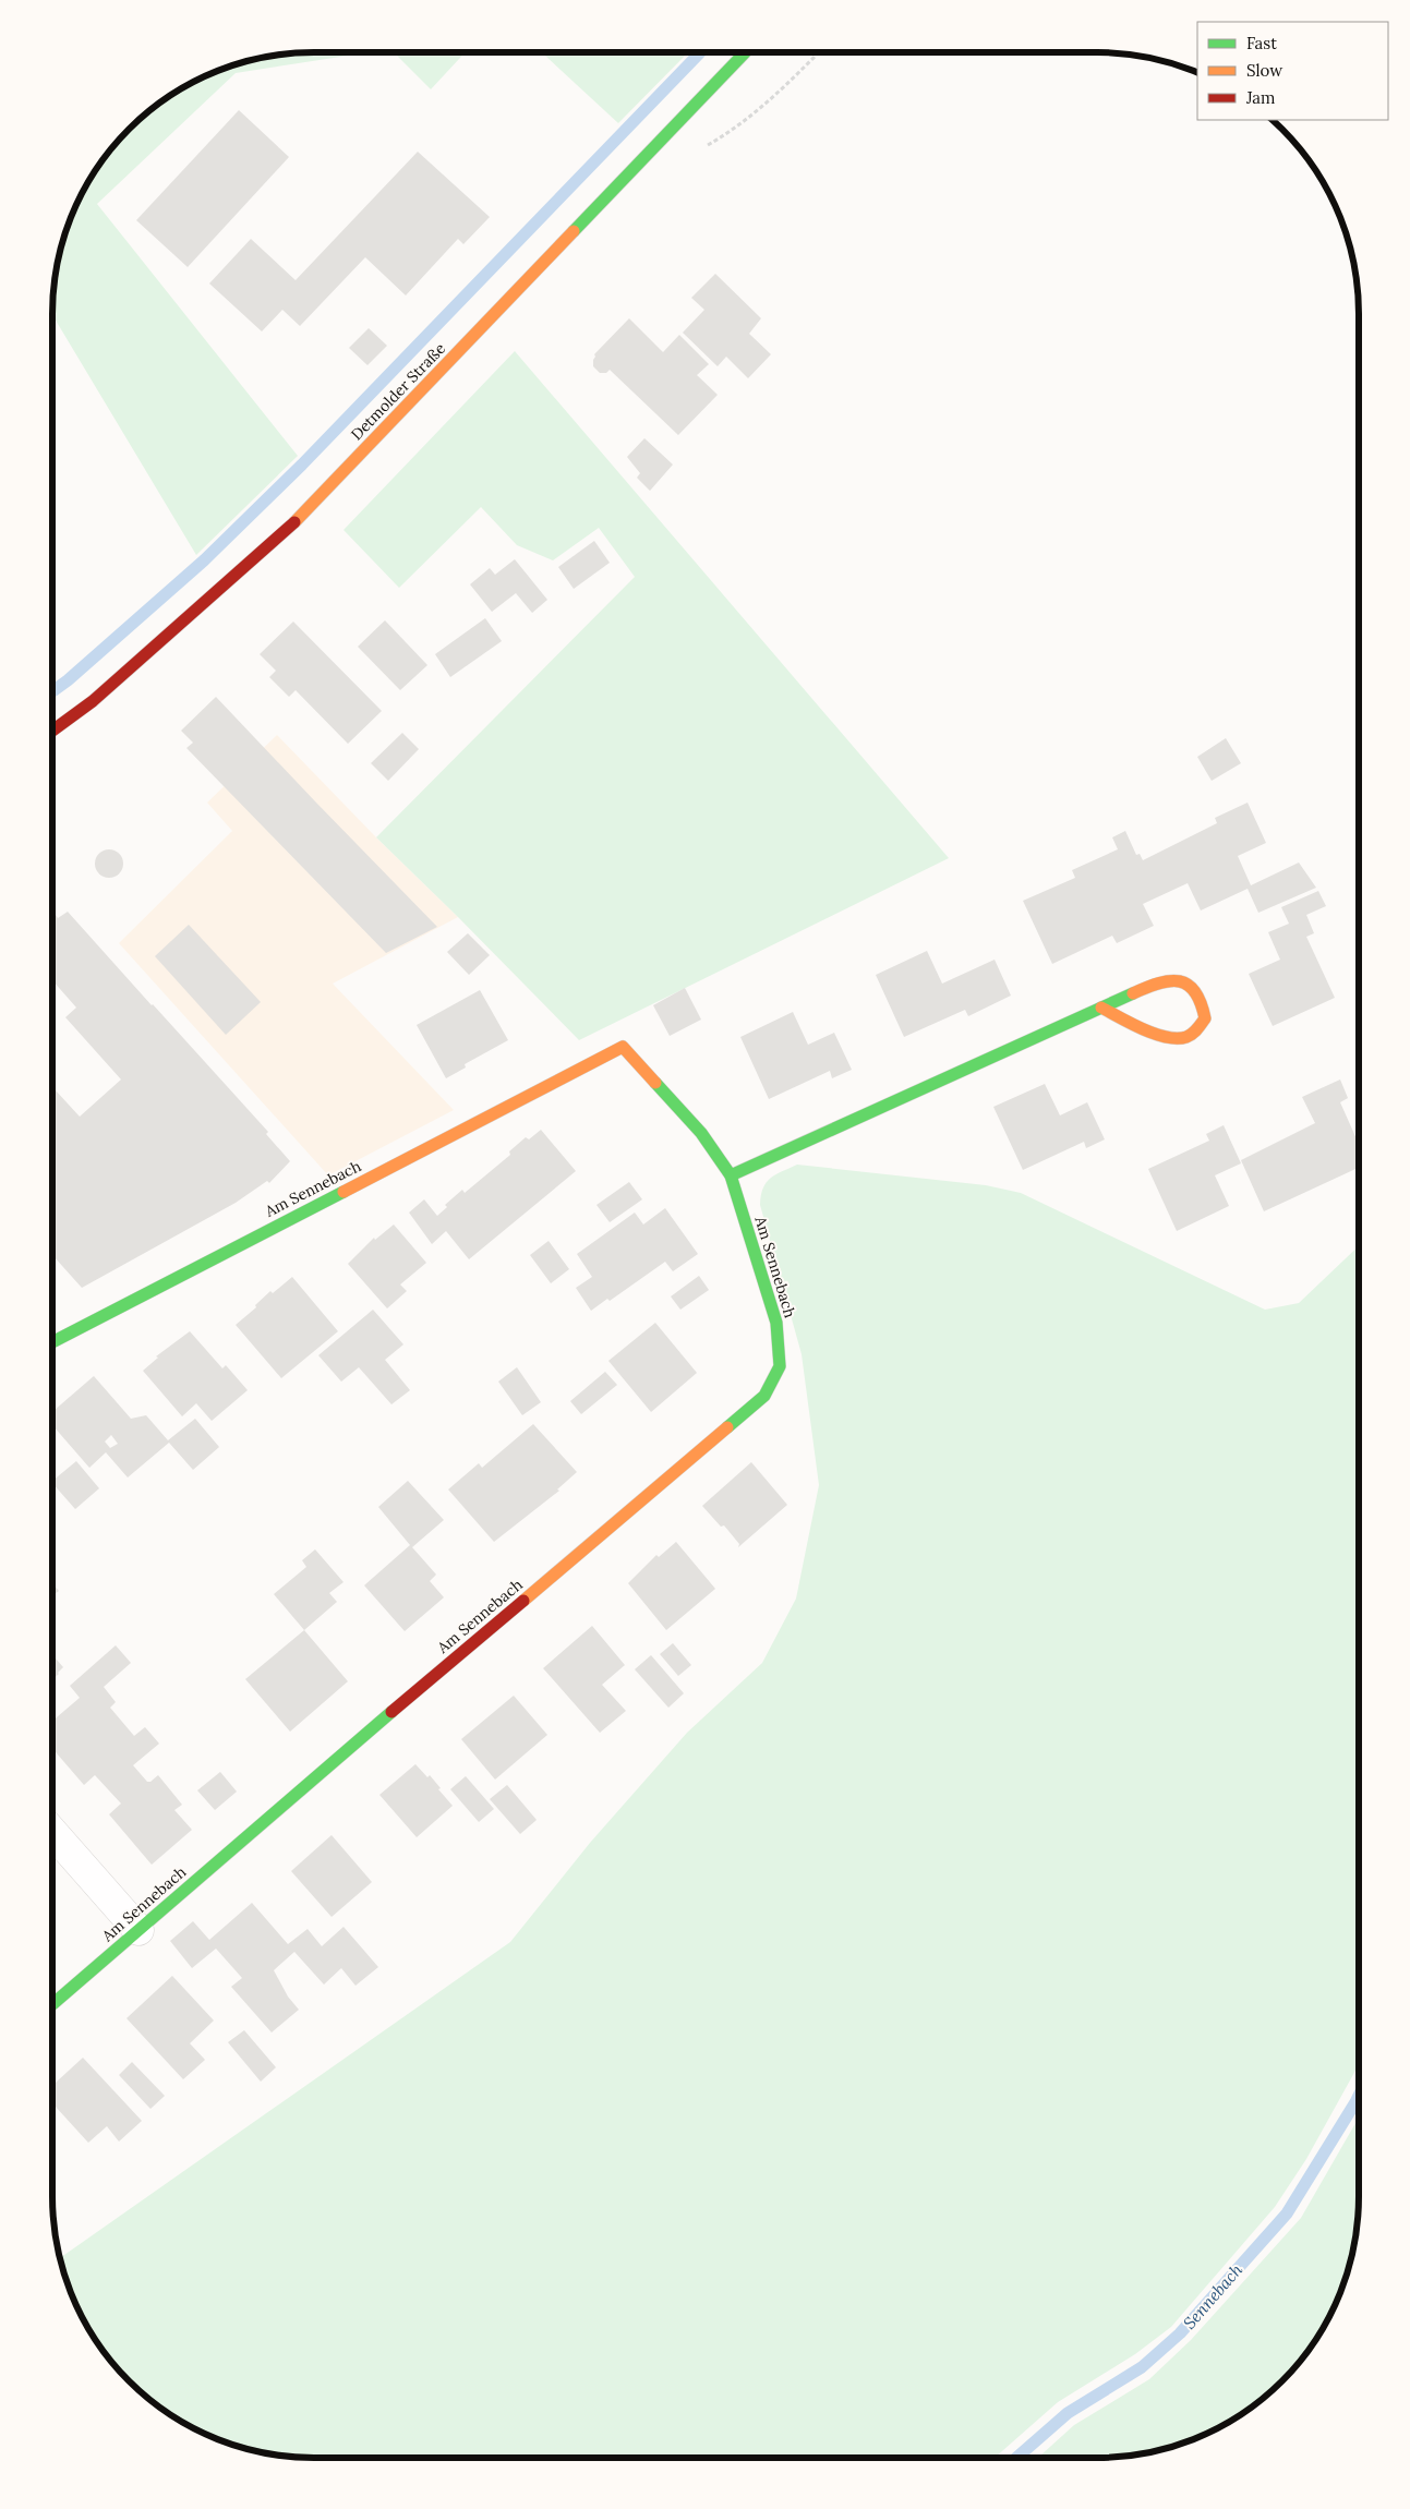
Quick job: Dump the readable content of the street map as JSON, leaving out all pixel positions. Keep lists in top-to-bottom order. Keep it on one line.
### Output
{"streets":{"street":["Detmolder Straße","Am Sennebach"]},"water":["Sennebach"],"legend":["Fast","Slow","Jam"]}
